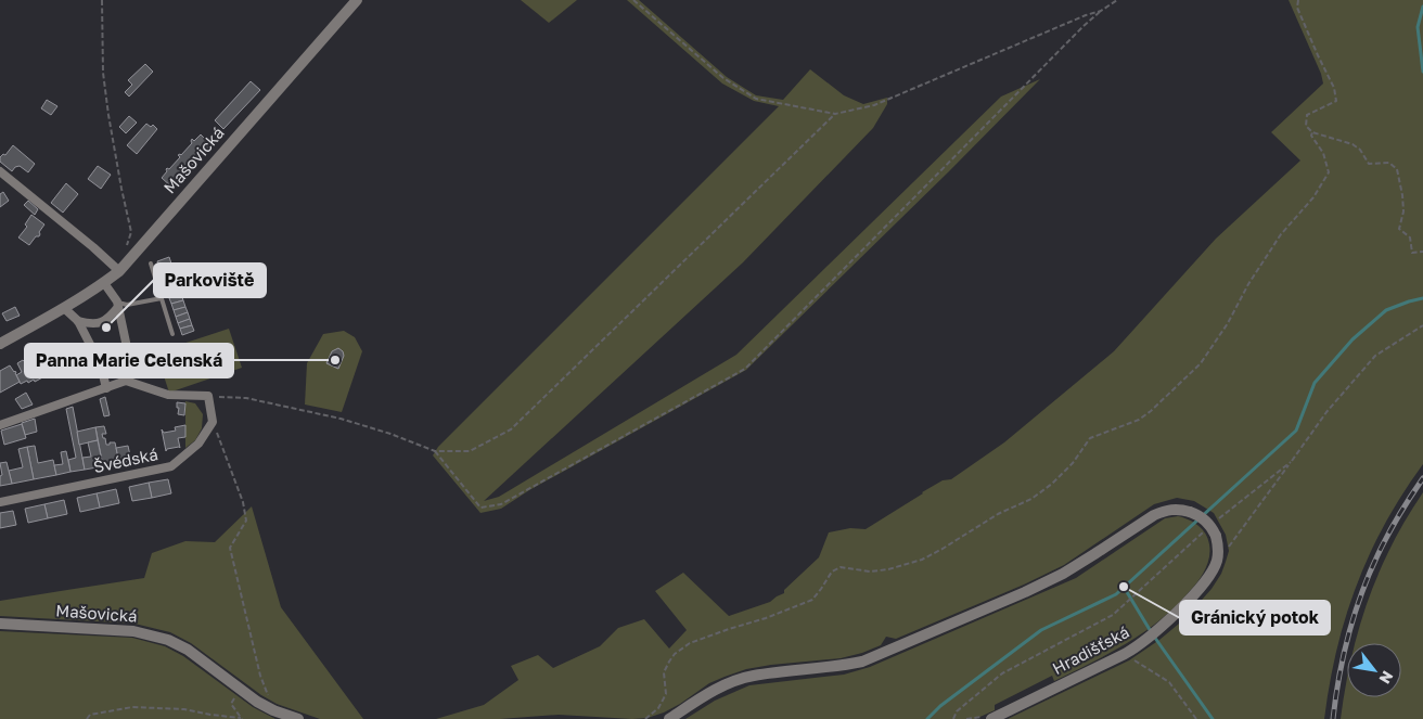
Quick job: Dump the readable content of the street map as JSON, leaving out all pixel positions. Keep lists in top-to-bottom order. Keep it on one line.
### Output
{"streets":{"street":["Mašovická","Švédská","Hradišťská"]},"places":["Parkoviště","Panna Marie Celenská","Gránický potok"],"north":"bottom right"}
